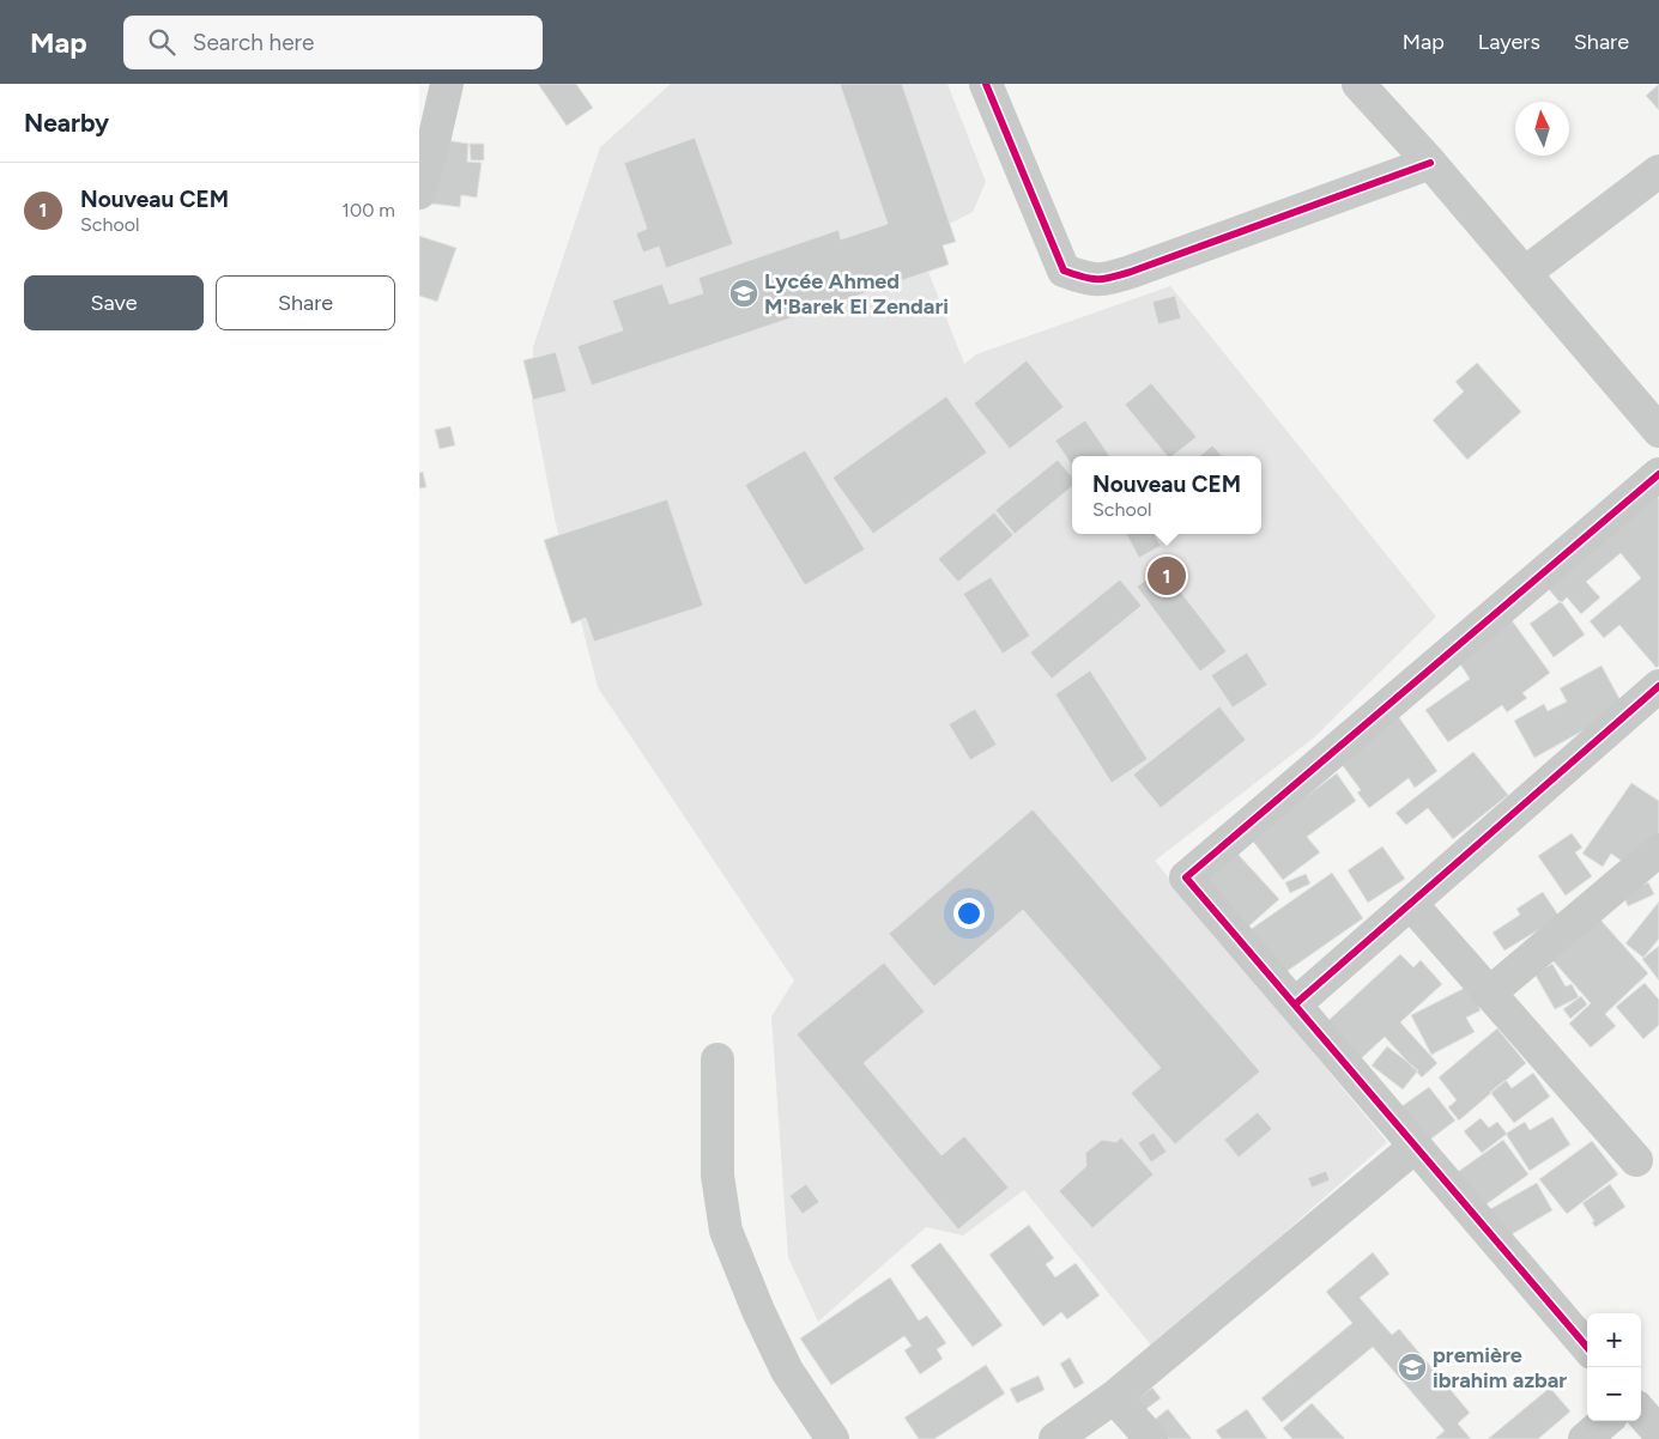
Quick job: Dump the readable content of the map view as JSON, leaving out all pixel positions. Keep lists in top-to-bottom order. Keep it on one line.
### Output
{"places":{"school or university":["Lycée Ahmed M'Barek El Zendari","première ibrahim azbar"]},"north":"top","page":{"header":"Map","search":"Search here","nav":["Map","Layers","Share"],"heading":"Nearby","list":[{"mark":"1","name":"Nouveau CEM","note":"School","value":"100 m"}],"buttons":["Save","Share"],"popup":["Nouveau CEM","School"],"pins":"1","map_buttons":["+","−"]}}
